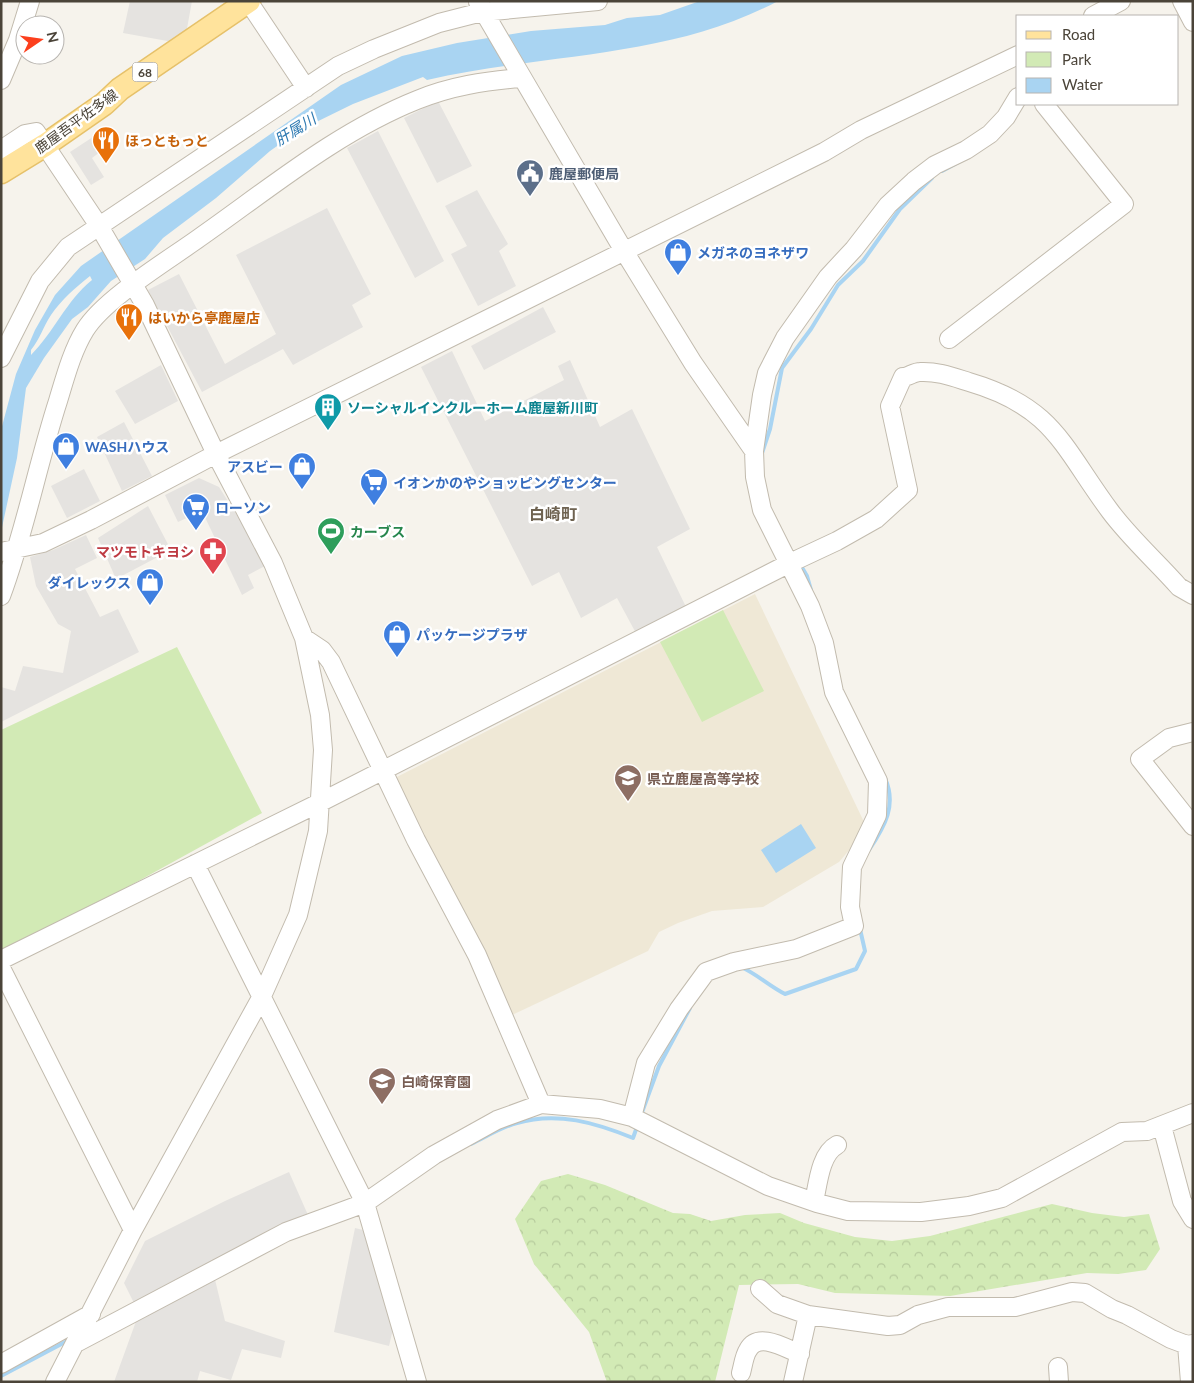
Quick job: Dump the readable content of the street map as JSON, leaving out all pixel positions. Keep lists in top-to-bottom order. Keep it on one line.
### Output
{"streets":{"main road":["68","鹿屋吾平佐多線"]},"districts":["白崎町"],"water":["肝属川"],"places":{"restaurant":["ほっともっと","はいから亭鹿屋店"],"public building":["鹿屋郵便局"],"shop":["メガネのヨネザワ","WASHハウス","アスビー","ダイレックス","パッケージプラザ"],"building":["ソーシャルインクルーホーム鹿屋新川町"],"supermarket":["イオンかのやショッピングセンター","ローソン"],"sports":["カーブス"],"pharmacy":["マツモトキヨシ"],"school or university":["県立鹿屋高等学校","白崎保育園"]},"legend":["Road","Park","Water"],"north":"right"}
